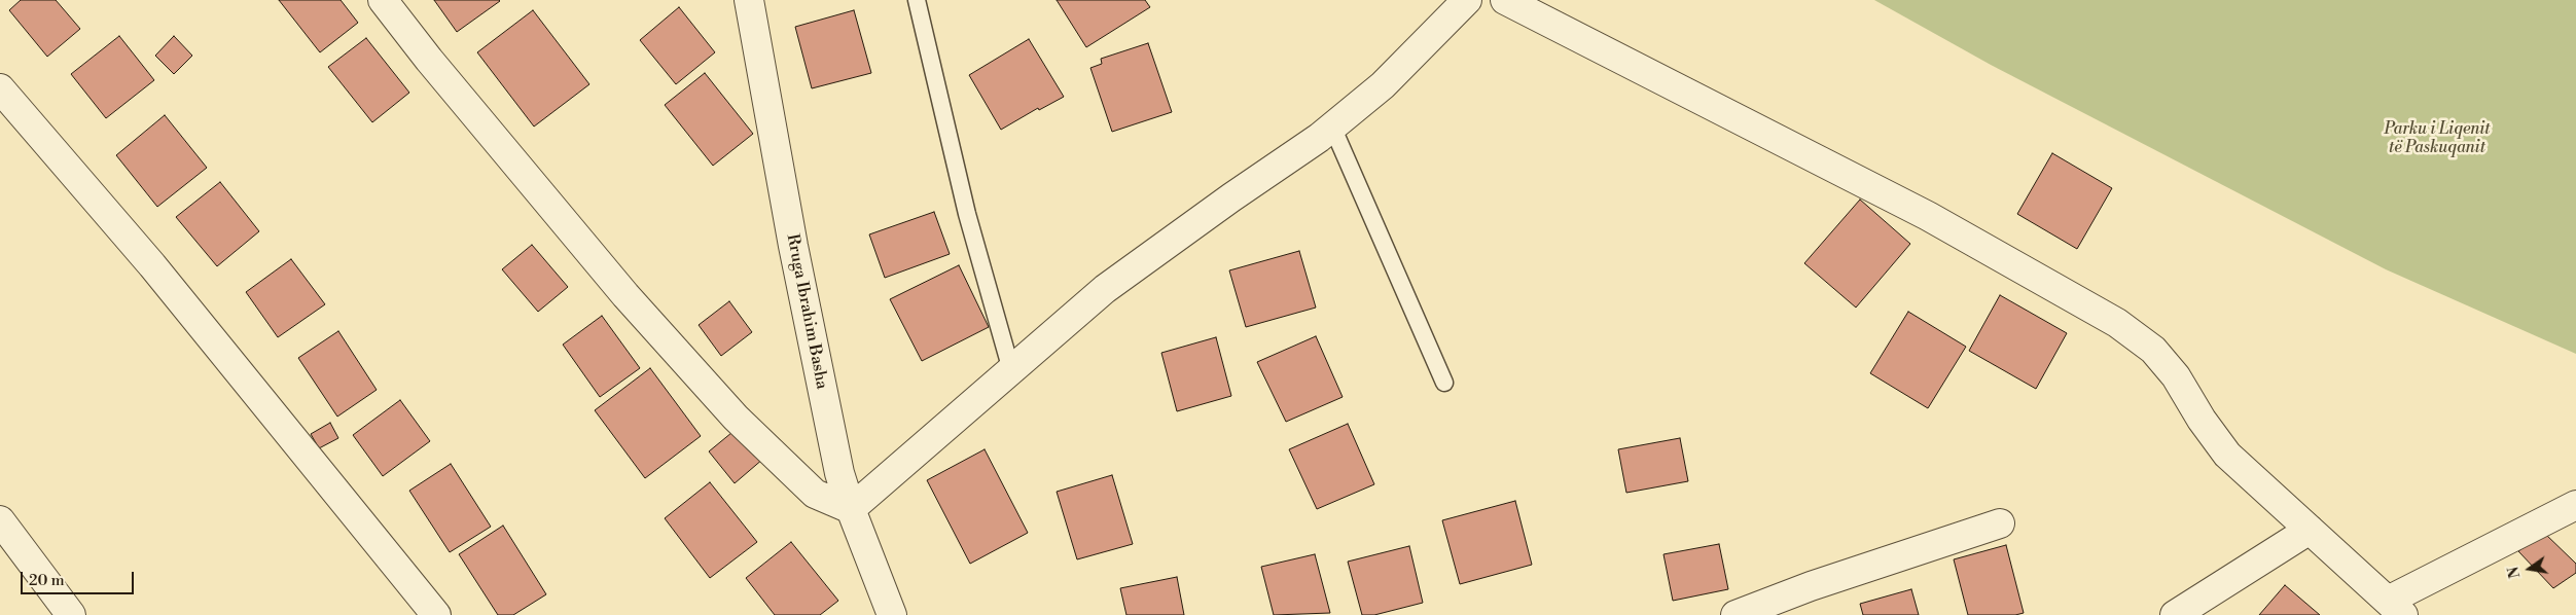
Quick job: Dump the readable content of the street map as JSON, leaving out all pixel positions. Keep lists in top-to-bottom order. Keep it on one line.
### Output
{"streets":{"street":["Rruga Ibrahim Basha"]},"parks":["Parku i Liqenit të Paskuqanit"],"scale_bar":"20 m","north":"left"}
